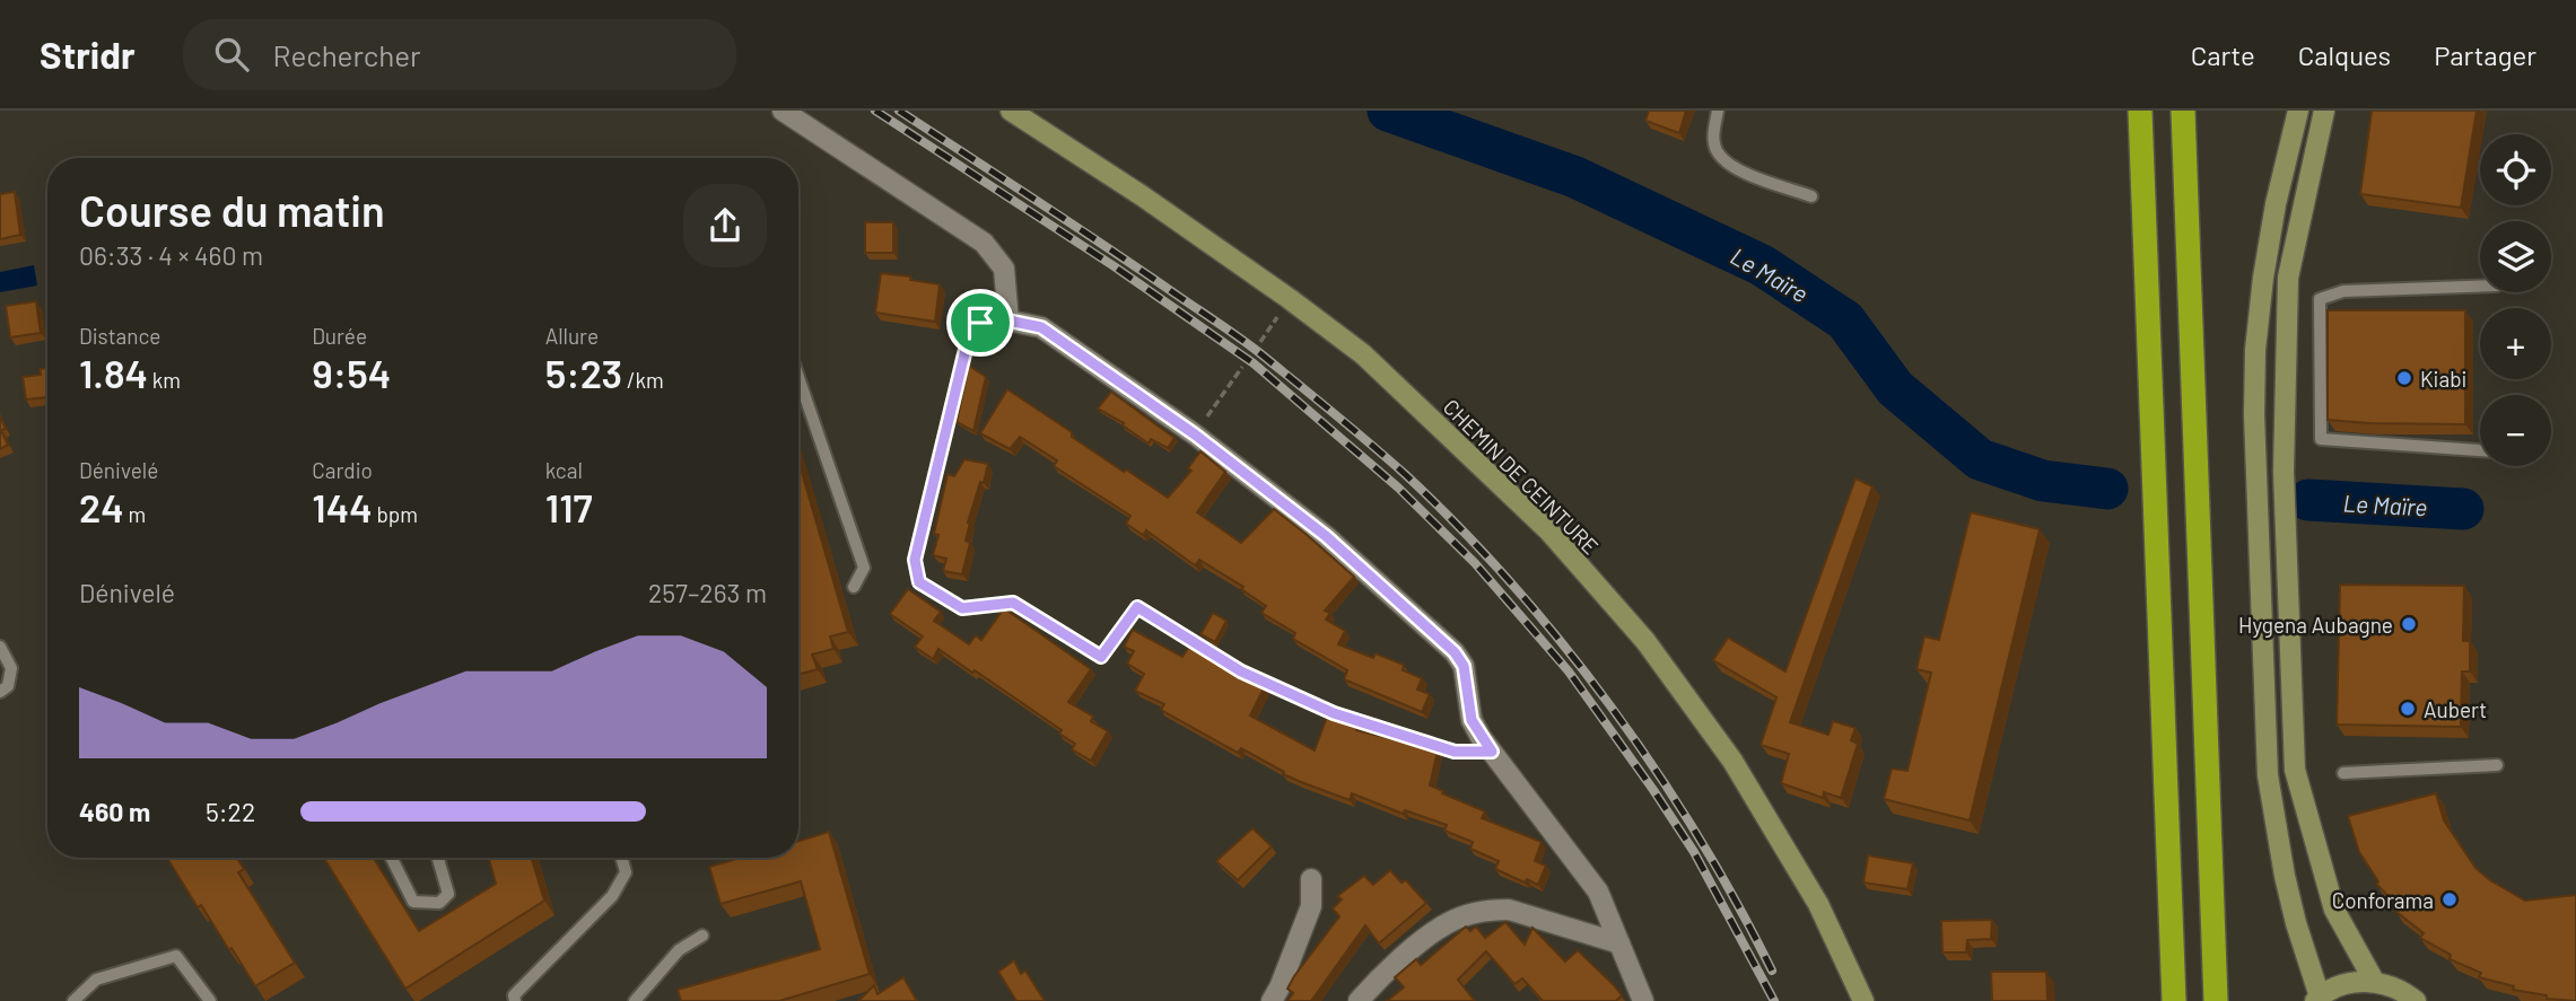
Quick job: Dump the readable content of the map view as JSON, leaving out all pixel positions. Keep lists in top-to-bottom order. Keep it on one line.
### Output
{"streets":{"main road":["CHEMIN DE CEINTURE"]},"water":["Le Maïre"],"places":["Kiabi","Hygena Aubagne","Aubert","Conforama"],"page":{"header":"Stridr","search":"Rechercher","nav":["Carte","Calques","Partager"],"map_buttons":["+","−"],"heading":["Course du matin","06:33 · 4 × 460 m"],"stats":[["Distance","1.84 km"],["Durée","9:54"],["Allure","5:23 /km"],["Dénivelé","24 m"],["Cardio","144 bpm"],["kcal","117"]],"chart":["Dénivelé","257–263 m"],"list":[{"name":"460 m","note":"5:22"}]}}
